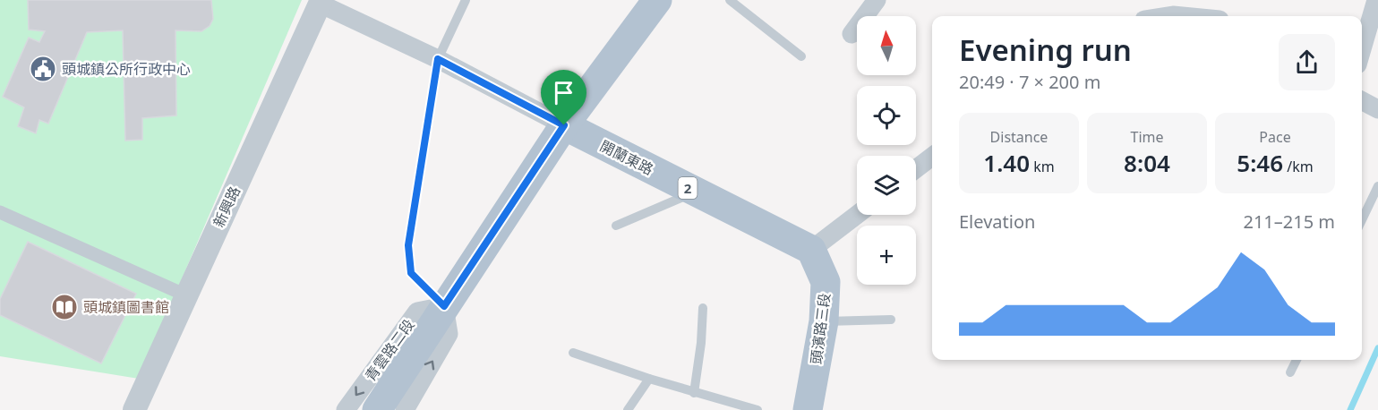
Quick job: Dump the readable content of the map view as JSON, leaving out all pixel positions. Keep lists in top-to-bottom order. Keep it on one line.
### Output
{"streets":{"main road":["開蘭東路","2","頭濱路三段","青雲路二段"],"street":["新興路"]},"crossings":[["開蘭東路","新興路"],["開蘭東路","頭濱路三段"],["開蘭東路","青雲路二段"]],"places":{"public building":["頭城鎮公所行政中心"],"library":["頭城鎮圖書館"]},"north":"top","page":{"map_buttons":"+","heading":["Evening run","20:49 · 7 × 200 m"],"stats":[["Distance","1.40 km"],["Time","8:04"],["Pace","5:46 /km"]],"chart":["Elevation","211–215 m"]}}
